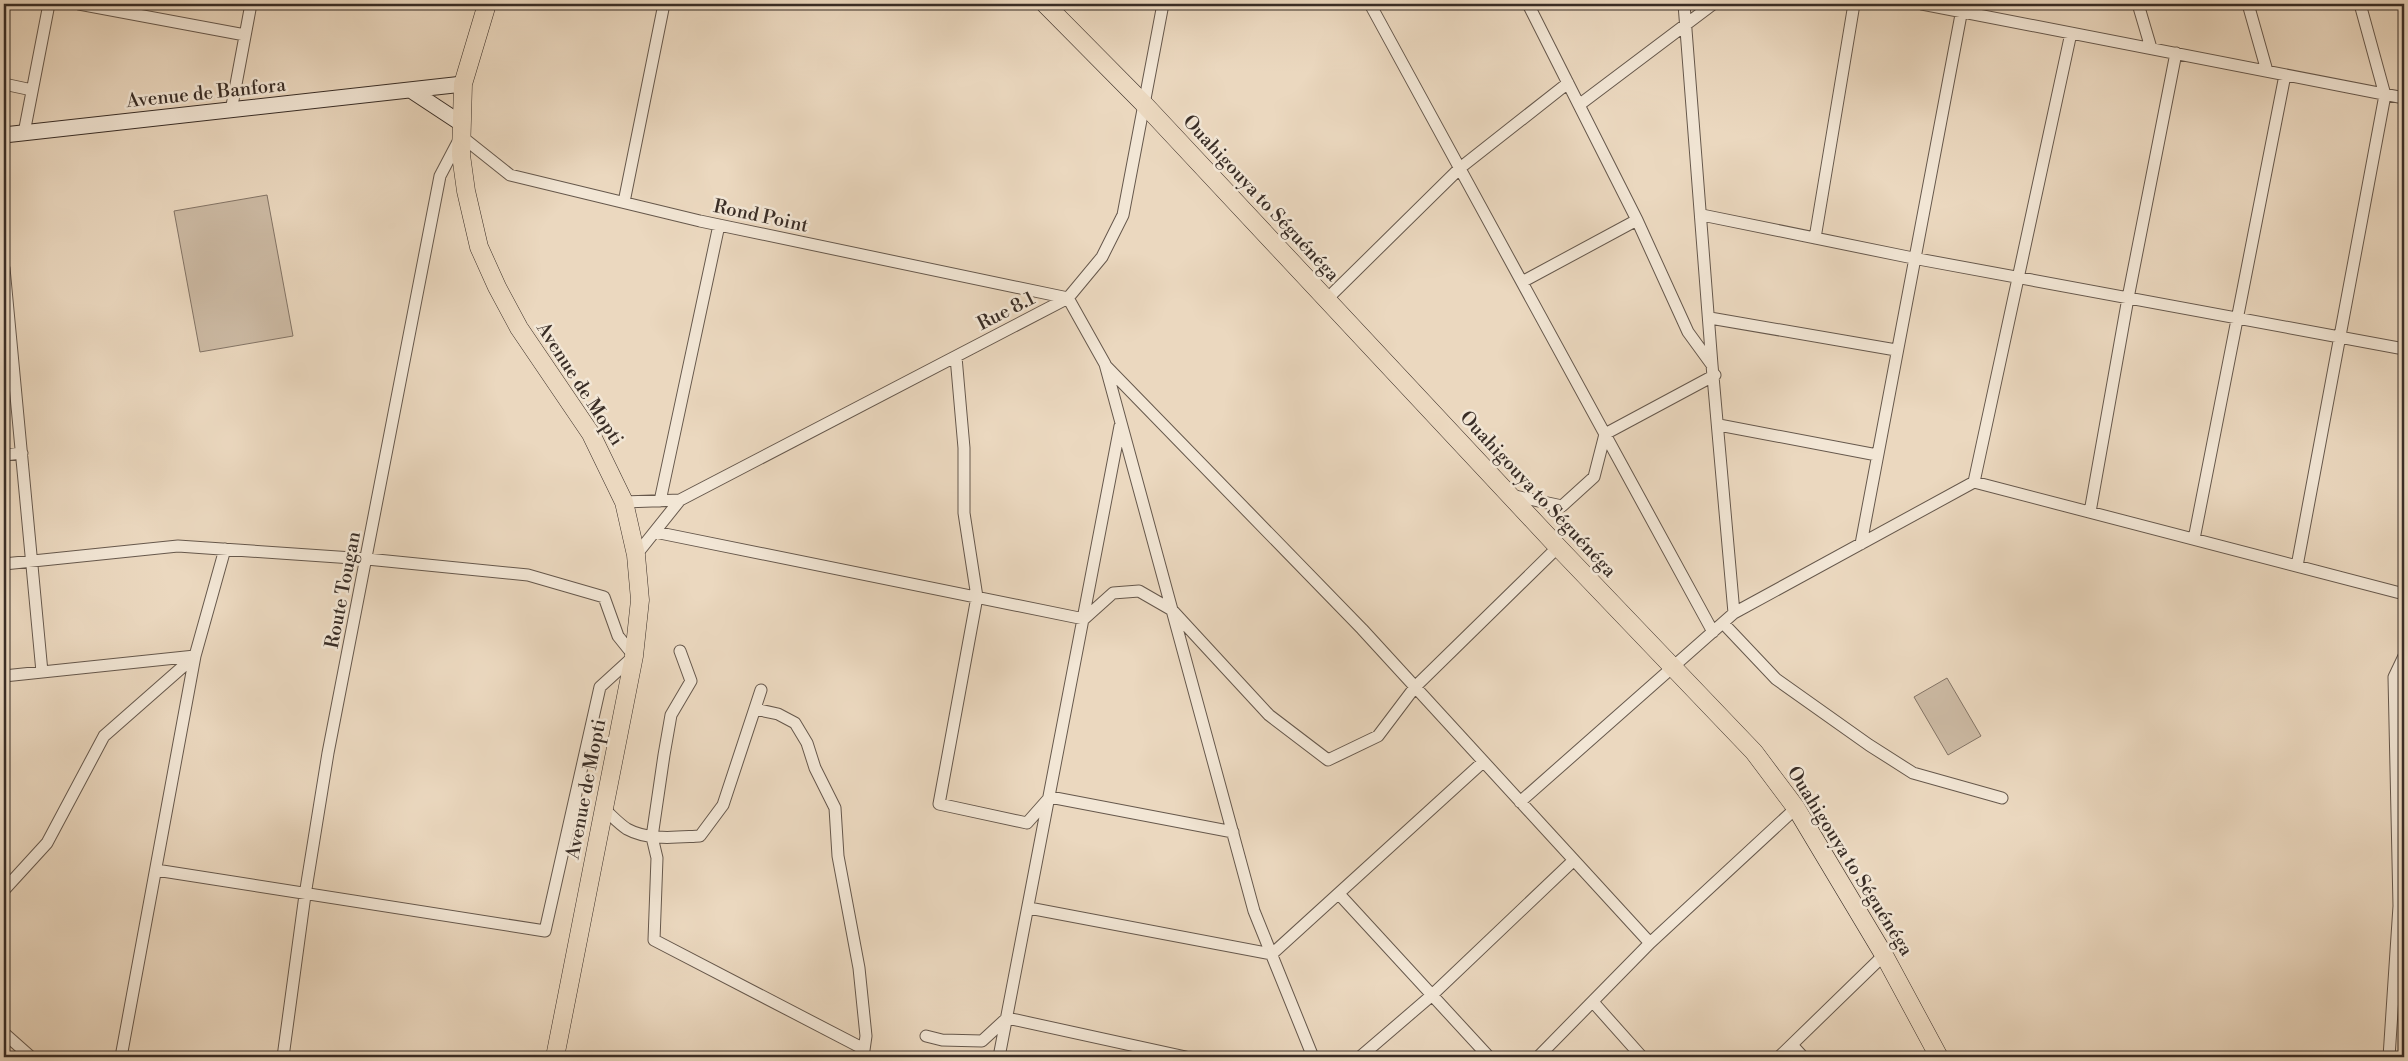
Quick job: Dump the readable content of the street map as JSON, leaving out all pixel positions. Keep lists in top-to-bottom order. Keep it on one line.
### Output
{"streets":{"main road":["Avenue de Banfora","Ouahigouya to Séguénéga","Avenue de Mopti"],"street":["Rond Point","Rue 8.1","Route Tougan"]},"crossings":[["Avenue de Banfora","Avenue de Mopti"],["Ouahigouya to Séguénéga","Rue 8.1"],["Rond Point","Rue 8.1"],["Rond Point","Avenue de Mopti"],["Rond Point","Route Tougan"],["Rue 8.1","Avenue de Mopti"],["Avenue de Mopti","Route Tougan"]]}
